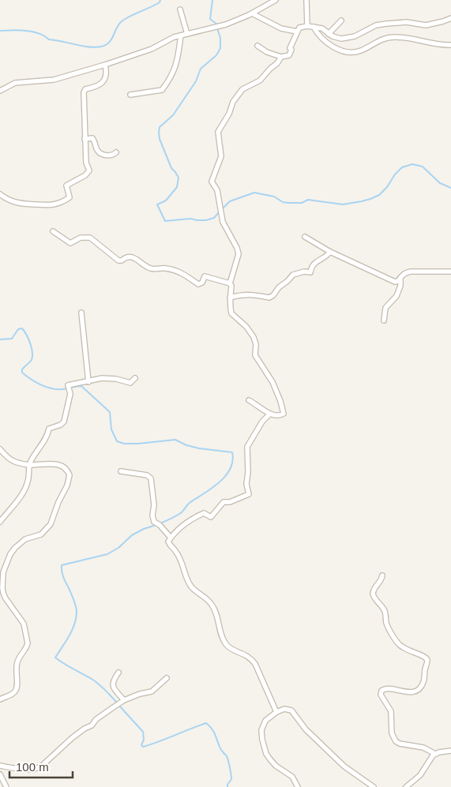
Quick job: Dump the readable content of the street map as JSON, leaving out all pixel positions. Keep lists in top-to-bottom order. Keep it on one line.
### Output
{"scale_bar":"100 m"}
